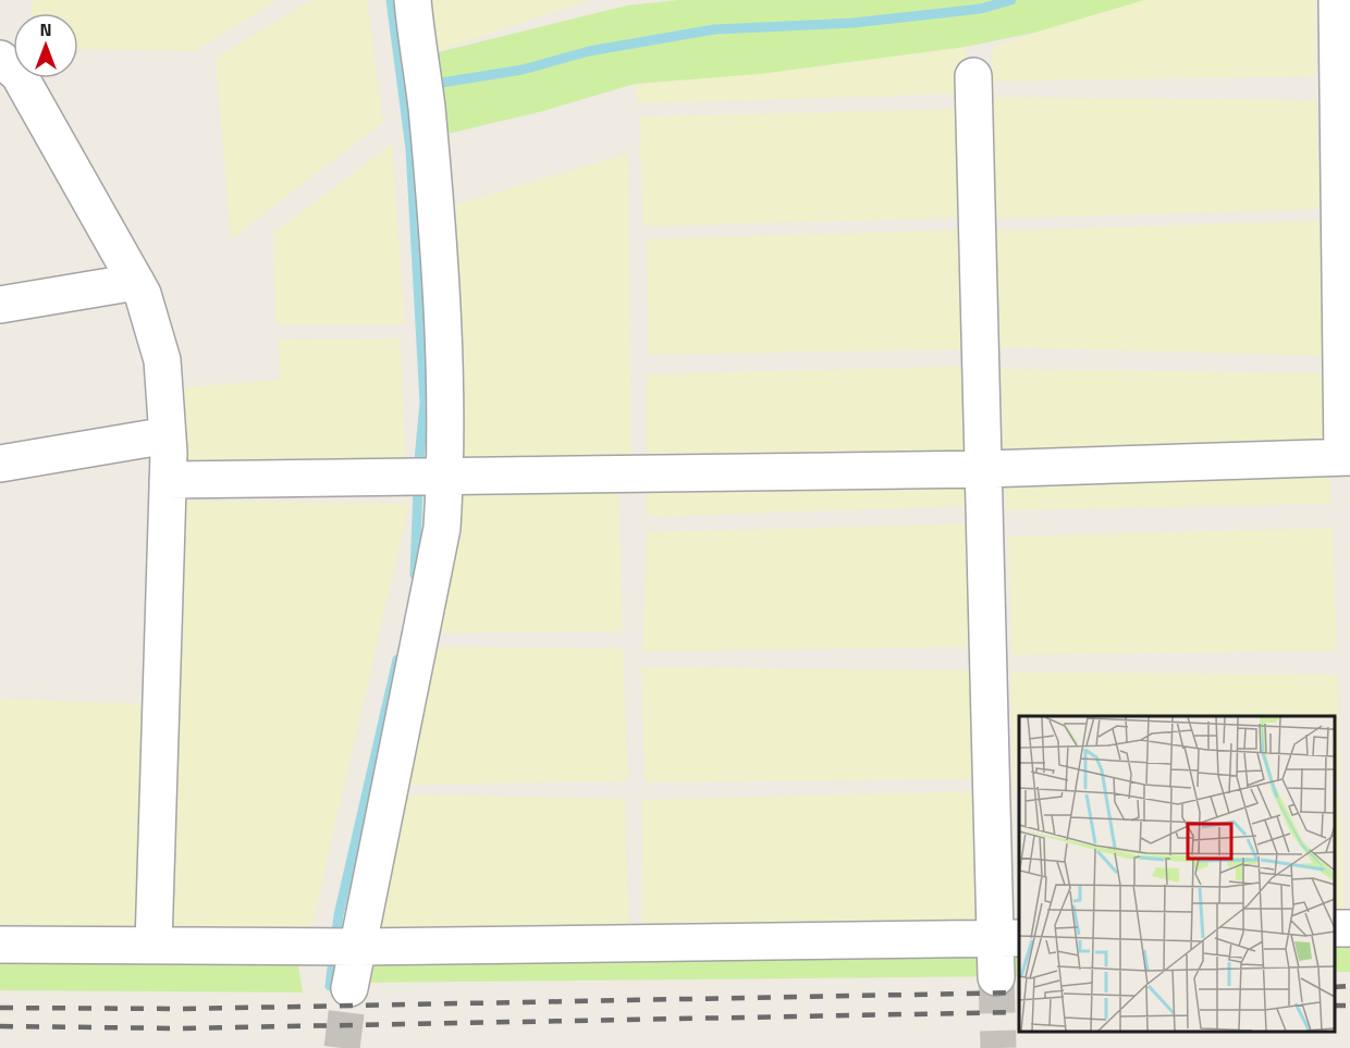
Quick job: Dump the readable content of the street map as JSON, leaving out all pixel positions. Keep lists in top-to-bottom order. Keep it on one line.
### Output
{"north":"top"}
